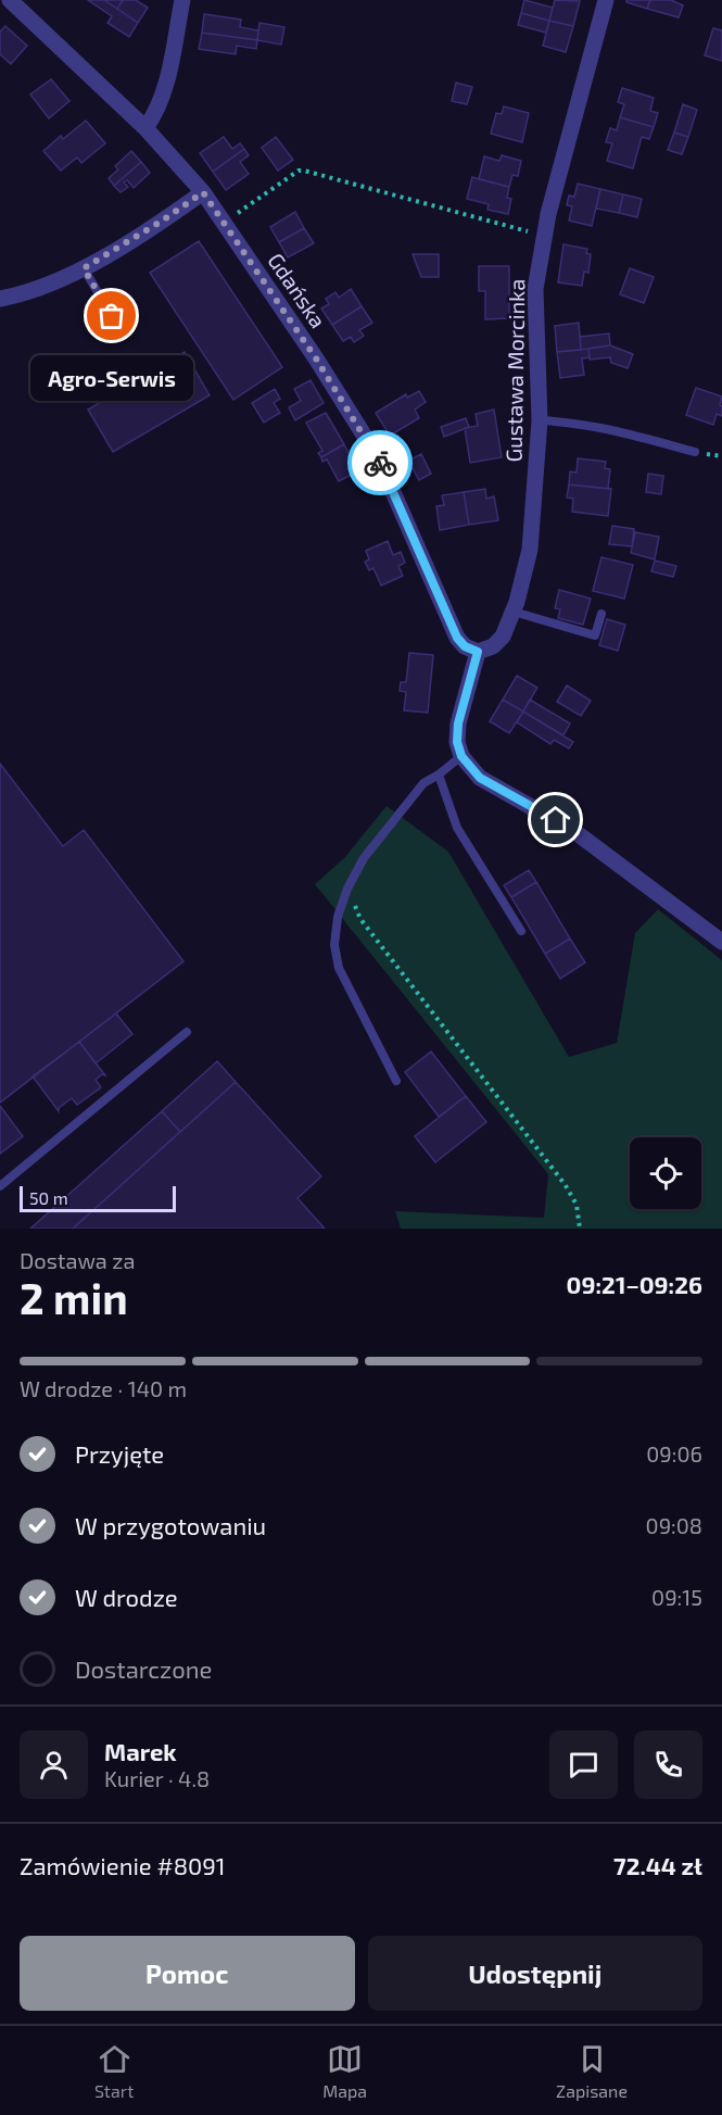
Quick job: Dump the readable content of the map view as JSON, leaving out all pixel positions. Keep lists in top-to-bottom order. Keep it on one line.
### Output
{"streets":{"street":["Gdańska","Gustawa Morcinka"]},"crossings":[["Gdańska","Gustawa Morcinka"]],"places":["Agro-Serwis"],"scale_bar":"50 m","page":{"bubble":"Agro-Serwis","scale":"50 m","heading":["2 min","Dostawa za","09:21–09:26"],"panel":["Marek","Kurier · 4.8","Zamówienie #8091","72.44 zł"],"bar":"W drodze · 140 m","list":[["Przyjęte","09:06"],["W przygotowaniu","09:08"],["W drodze","09:15"],"Dostarczone"],"buttons":["Pomoc","Udostępnij"],"tabs":["Start","Mapa","Zapisane"]}}
